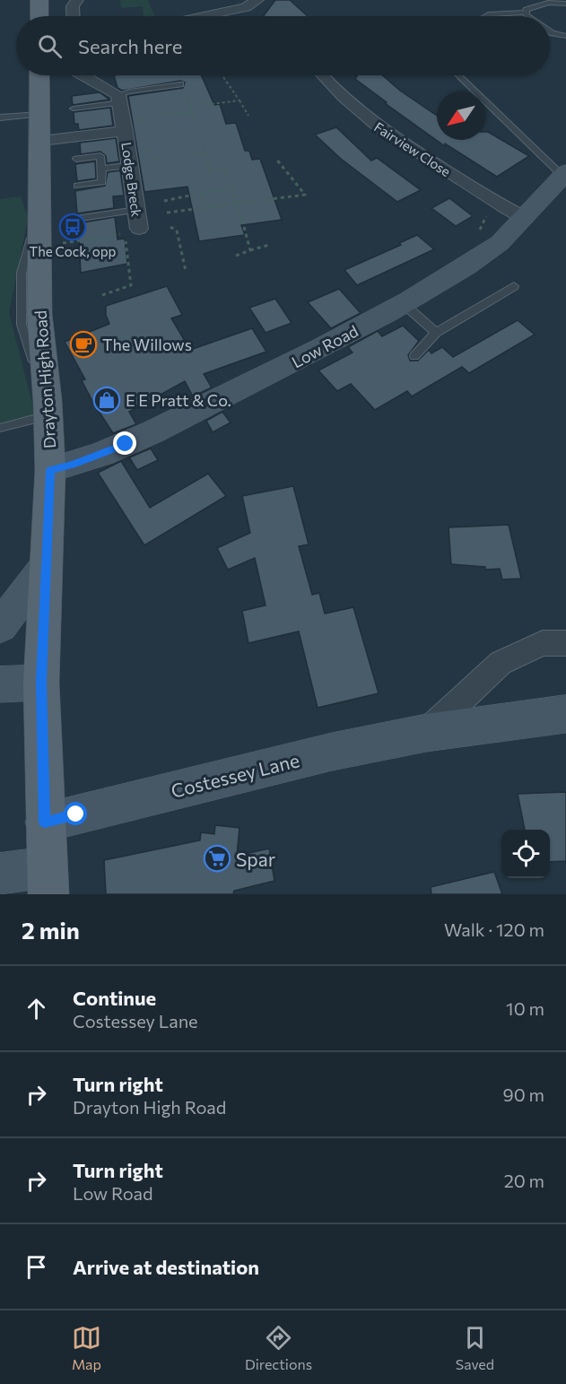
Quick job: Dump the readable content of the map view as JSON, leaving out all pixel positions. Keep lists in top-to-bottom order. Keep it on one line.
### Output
{"streets":{"main road":["Drayton High Road"],"street":["Fairview Close","Lodge Breck","Low Road","Costessey Lane"]},"crossings":[["Fairview Close","Low Road"],["Lodge Breck","Drayton High Road"],["Low Road","Drayton High Road"],["Drayton High Road","Costessey Lane"]],"places":{"bus stop":["The Cock, opp"],"cafe":["The Willows"],"shop":["E E Pratt & Co."],"supermarket":["Spar"]},"north":"bottom left","page":{"search":"Search here","heading":["2 min","Walk · 120 m"],"list":[["Continue","Costessey Lane","10 m"],["Turn right","Drayton High Road","90 m"],["Turn right","Low Road","20 m"],"Arrive at destination"],"nav":["Map","Directions","Saved"]}}
